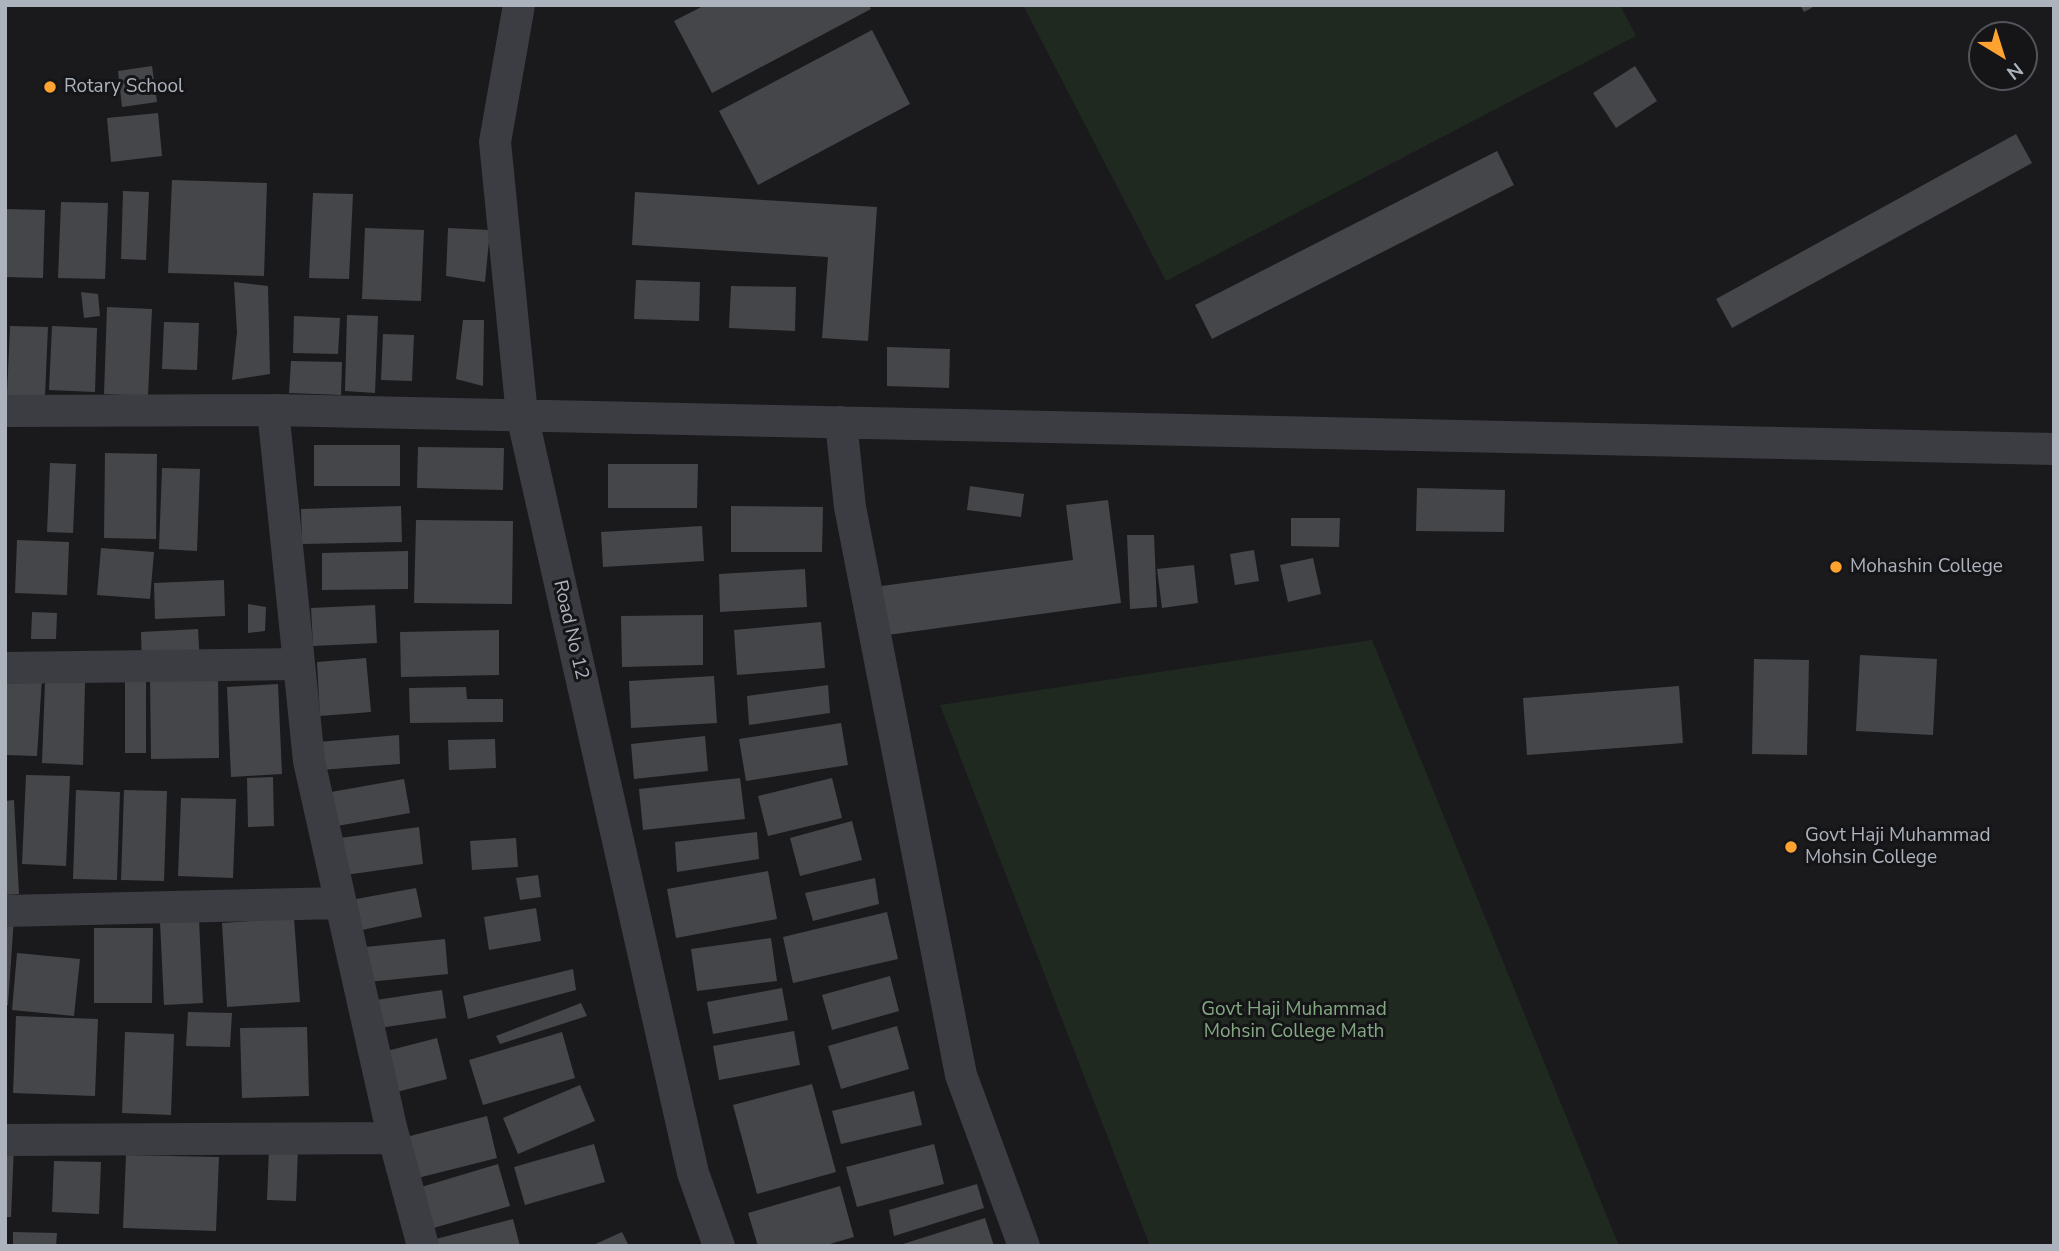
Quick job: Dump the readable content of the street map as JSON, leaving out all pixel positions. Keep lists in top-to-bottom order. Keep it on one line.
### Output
{"streets":{"street":["Road No 12"]},"parks":["Govt Haji Muhammad Mohsin College Math"],"places":["Rotary School","Mohashin College","Govt Haji Muhammad Mohsin College"],"north":"bottom right"}
